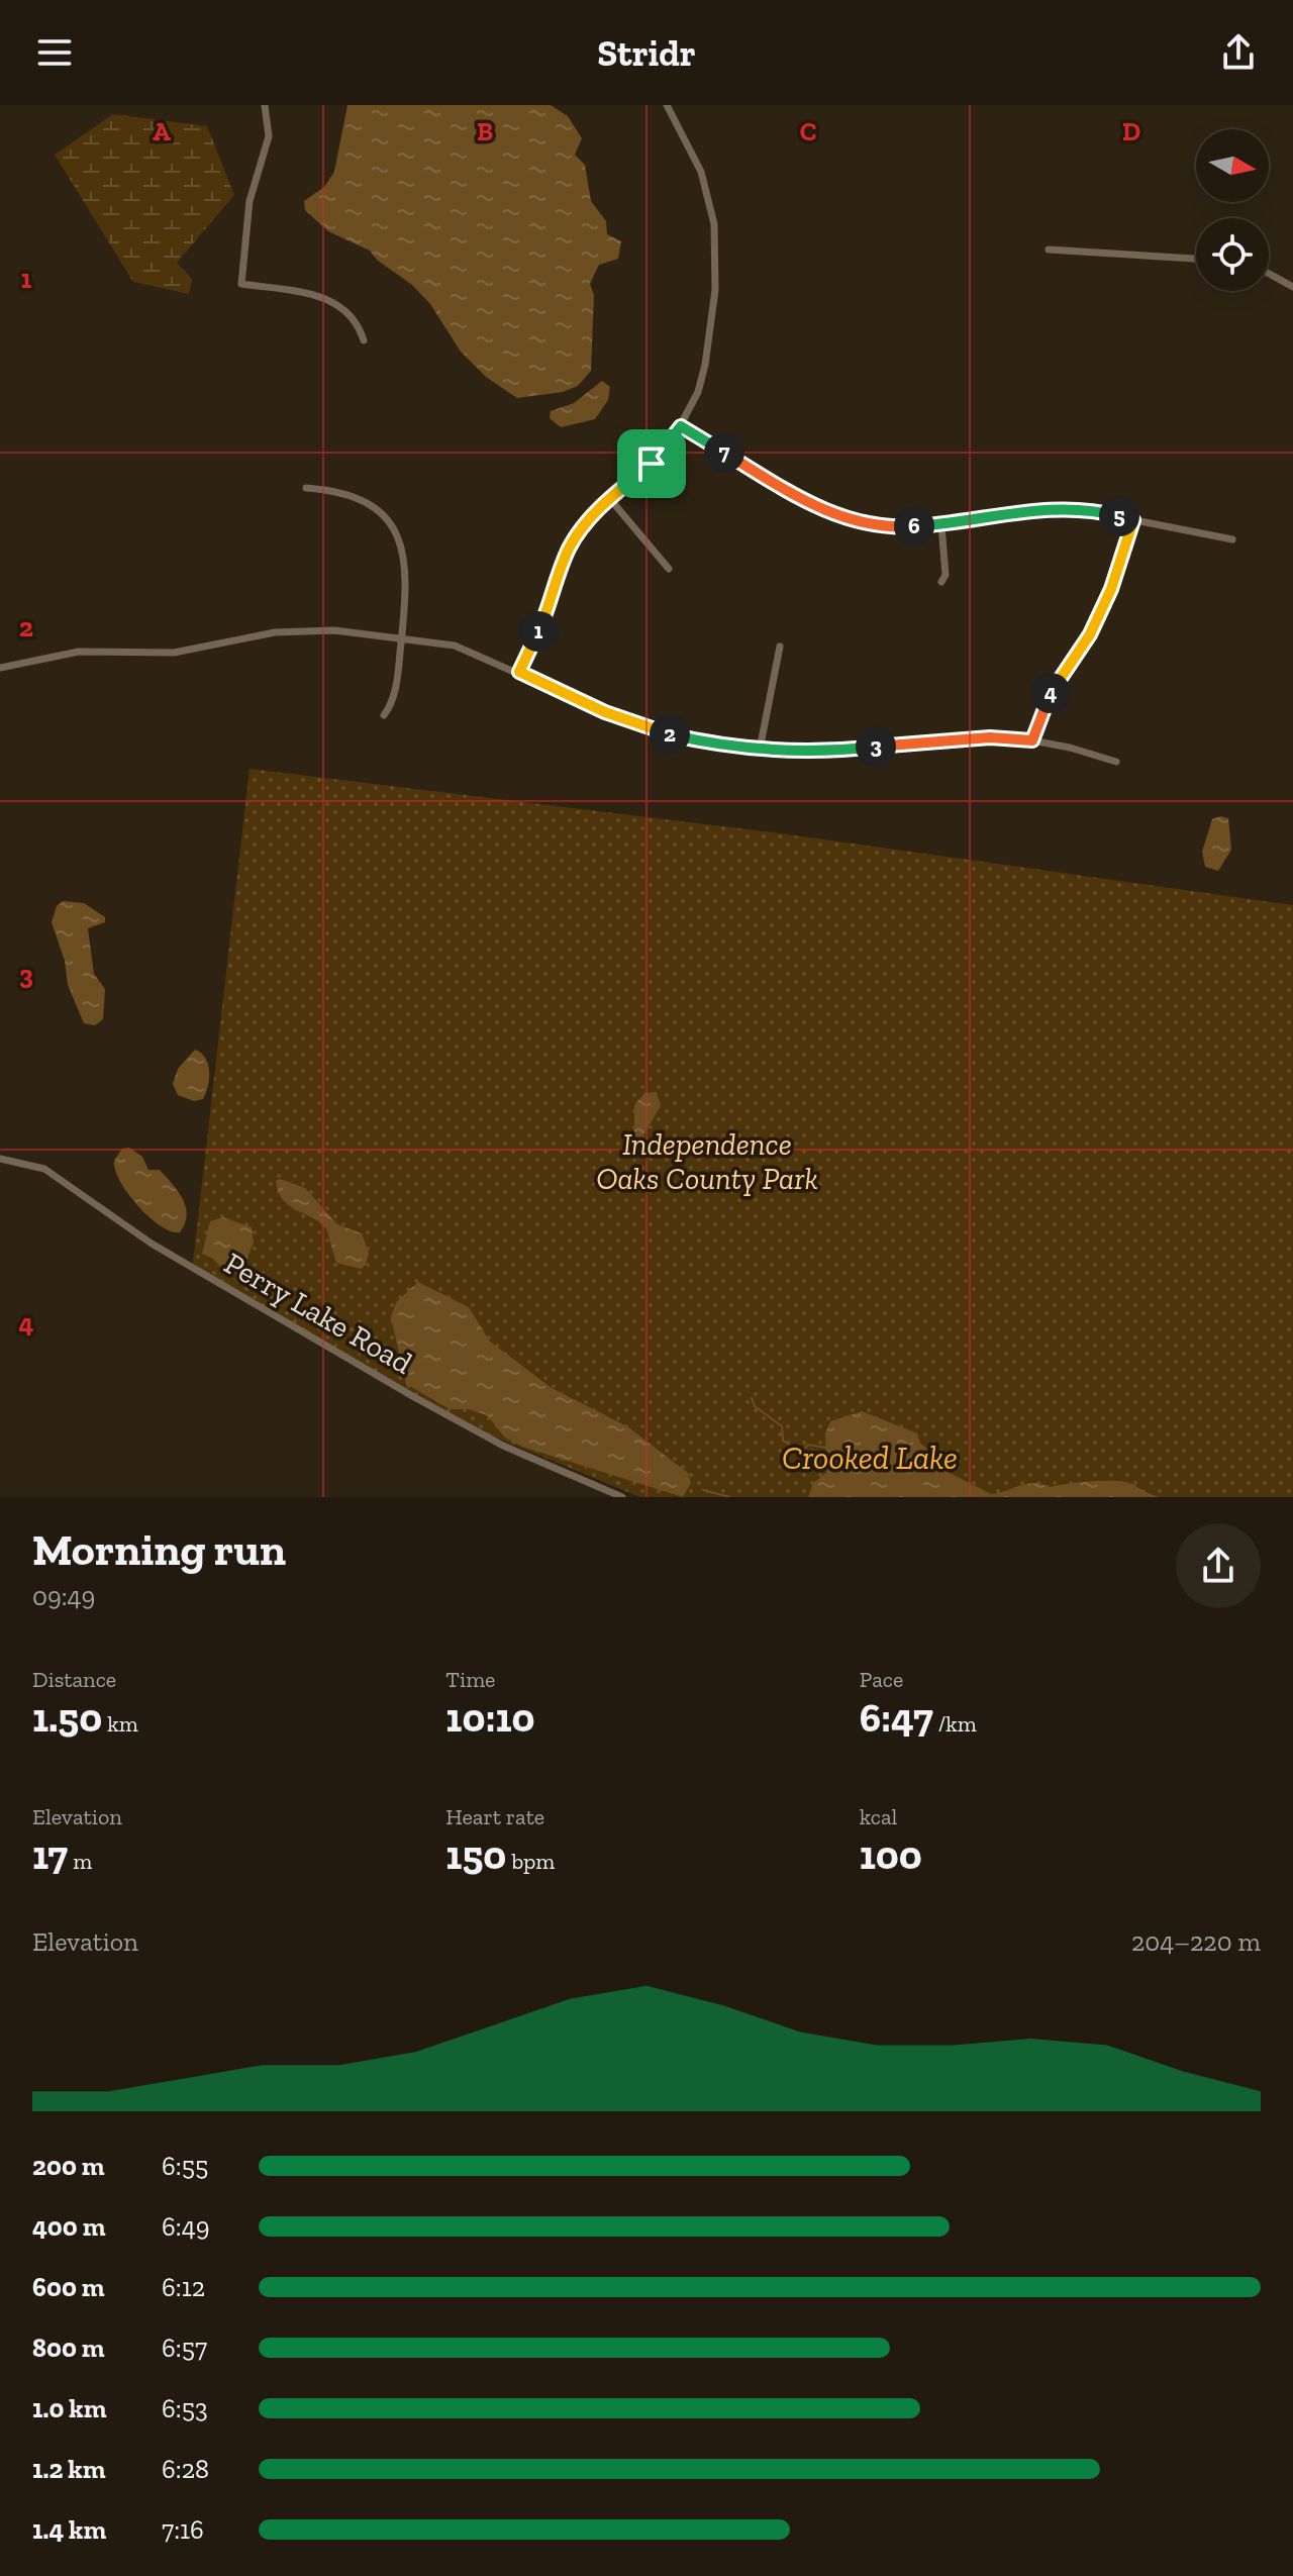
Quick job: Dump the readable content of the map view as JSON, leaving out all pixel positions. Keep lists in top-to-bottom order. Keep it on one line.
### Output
{"streets":{"street":["Perry Lake Road"]},"water":["Crooked Lake"],"parks":["Independence Oaks County Park"],"north":"right","page":{"header":"Stridr","pins":["7","5","6","1","4","2","3"],"heading":["Morning run","09:49"],"stats":[["Distance","1.50 km"],["Time","10:10"],["Pace","6:47 /km"],["Elevation","17 m"],["Heart rate","150 bpm"],["kcal","100"]],"chart":["Elevation","204–220 m"],"list":[{"name":"200 m","note":"6:55"},{"name":"400 m","note":"6:49"},{"name":"600 m","note":"6:12"},{"name":"800 m","note":"6:57"},{"name":"1.0 km","note":"6:53"},{"name":"1.2 km","note":"6:28"},{"name":"1.4 km","note":"7:16"}]},"grid":{"columns":["A","B","C","D"],"rows":["1","2","3","4"]}}
